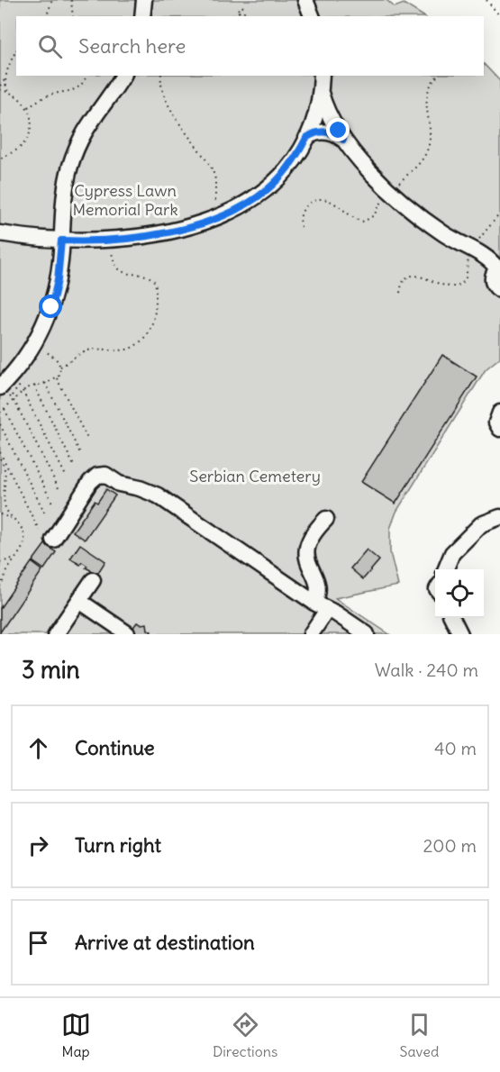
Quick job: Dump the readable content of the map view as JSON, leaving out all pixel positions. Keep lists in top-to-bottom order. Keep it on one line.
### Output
{"parks":["Cypress Lawn Memorial Park","Serbian Cemetery"],"page":{"search":"Search here","heading":["3 min","Walk · 240 m"],"list":[["Continue","40 m"],["Turn right","200 m"],"Arrive at destination"],"nav":["Map","Directions","Saved"]}}
